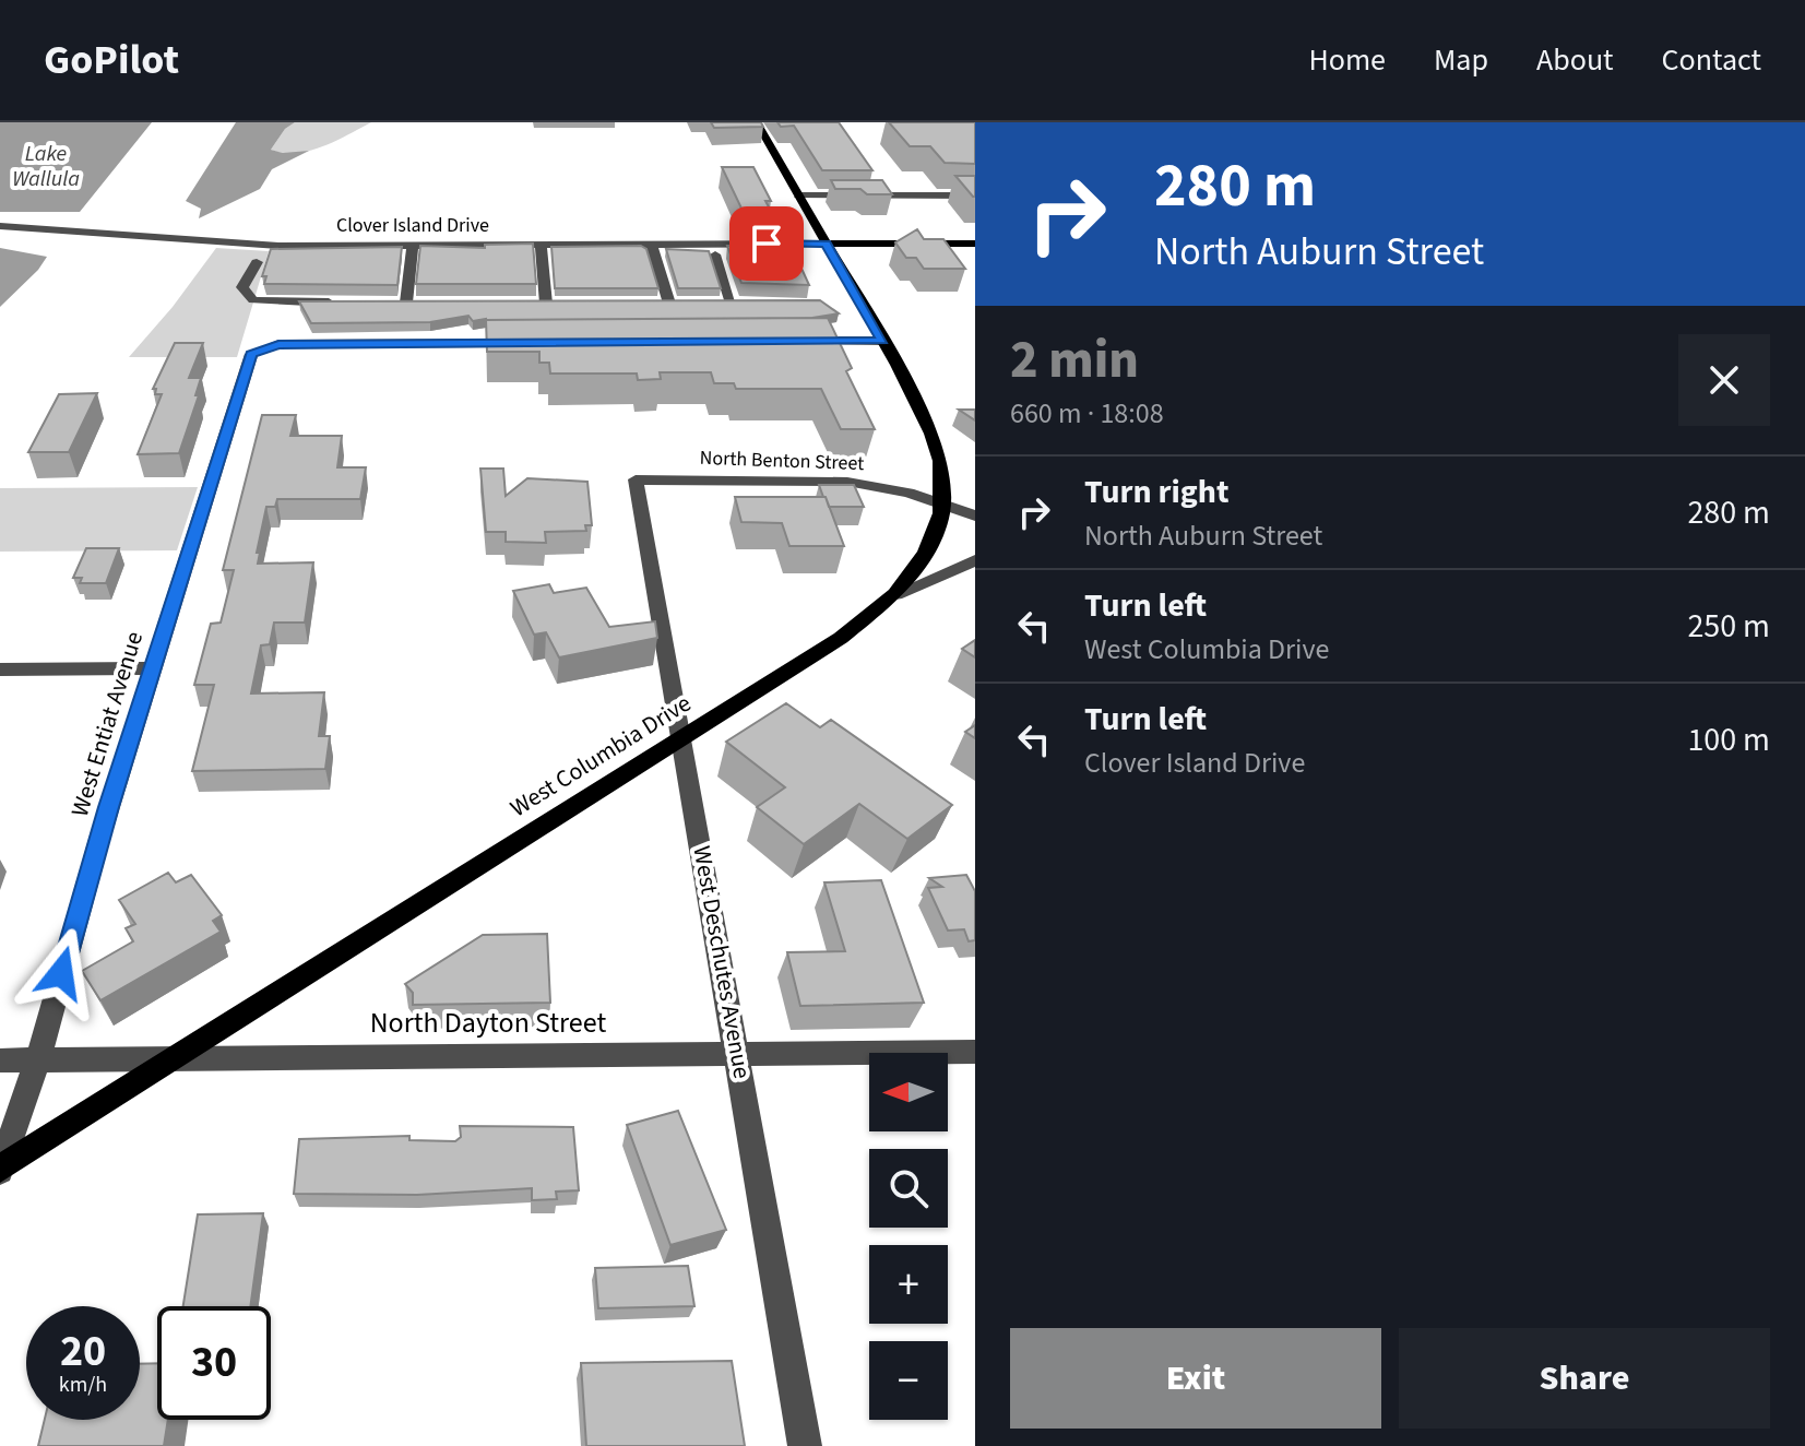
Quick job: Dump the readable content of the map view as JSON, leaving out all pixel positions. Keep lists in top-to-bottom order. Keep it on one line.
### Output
{"streets":{"main road":["West Columbia Drive"],"street":["Clover Island Drive","North Benton Street","West Entiat Avenue","West Deschutes Avenue","North Dayton Street"]},"crossings":[["Clover Island Drive","West Columbia Drive"],["North Benton Street","West Columbia Drive"],["North Benton Street","West Deschutes Avenue"],["West Entiat Avenue","West Columbia Drive"],["West Entiat Avenue","North Dayton Street"],["West Columbia Drive","West Deschutes Avenue"],["West Columbia Drive","North Dayton Street"],["West Deschutes Avenue","North Dayton Street"]],"water":["Lake Wallula"],"north":"left","page":{"header":"GoPilot","nav":["Home","Map","About","Contact"],"turn":["280 m","North Auburn Street"],"heading":["2 min","660 m · 18:08"],"list":[{"name":"Turn right","note":"North Auburn Street","value":"280 m"},{"name":"Turn left","note":"West Columbia Drive","value":"250 m"},{"name":"Turn left","note":"Clover Island Drive","value":"100 m"}],"map_buttons":["+","−"],"speed":"20 km/h","limit":"30","buttons":["Exit","Share"]}}
